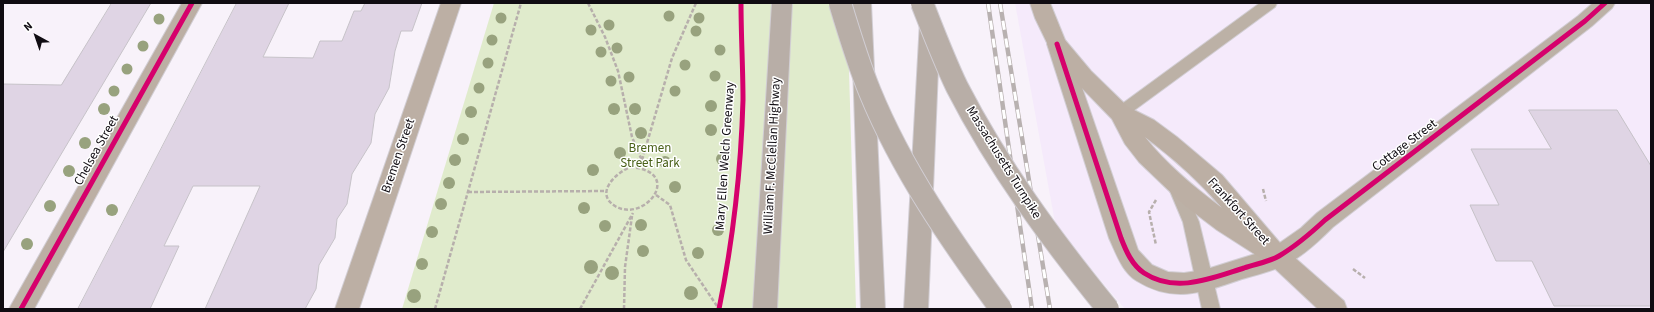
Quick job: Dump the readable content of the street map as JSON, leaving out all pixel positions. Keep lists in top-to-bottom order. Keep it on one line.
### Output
{"streets":{"highway":["William F. McClellan Highway","Massachusetts Turnpike"],"main road":["Chelsea Street","Bremen Street","Frankfort Street"],"street":["Cottage Street"],"cycle path":["Mary Ellen Welch Greenway"]},"crossings":[["Cottage Street","Frankfort Street"]],"parks":["Bremen Street Park"],"north":"top left"}
